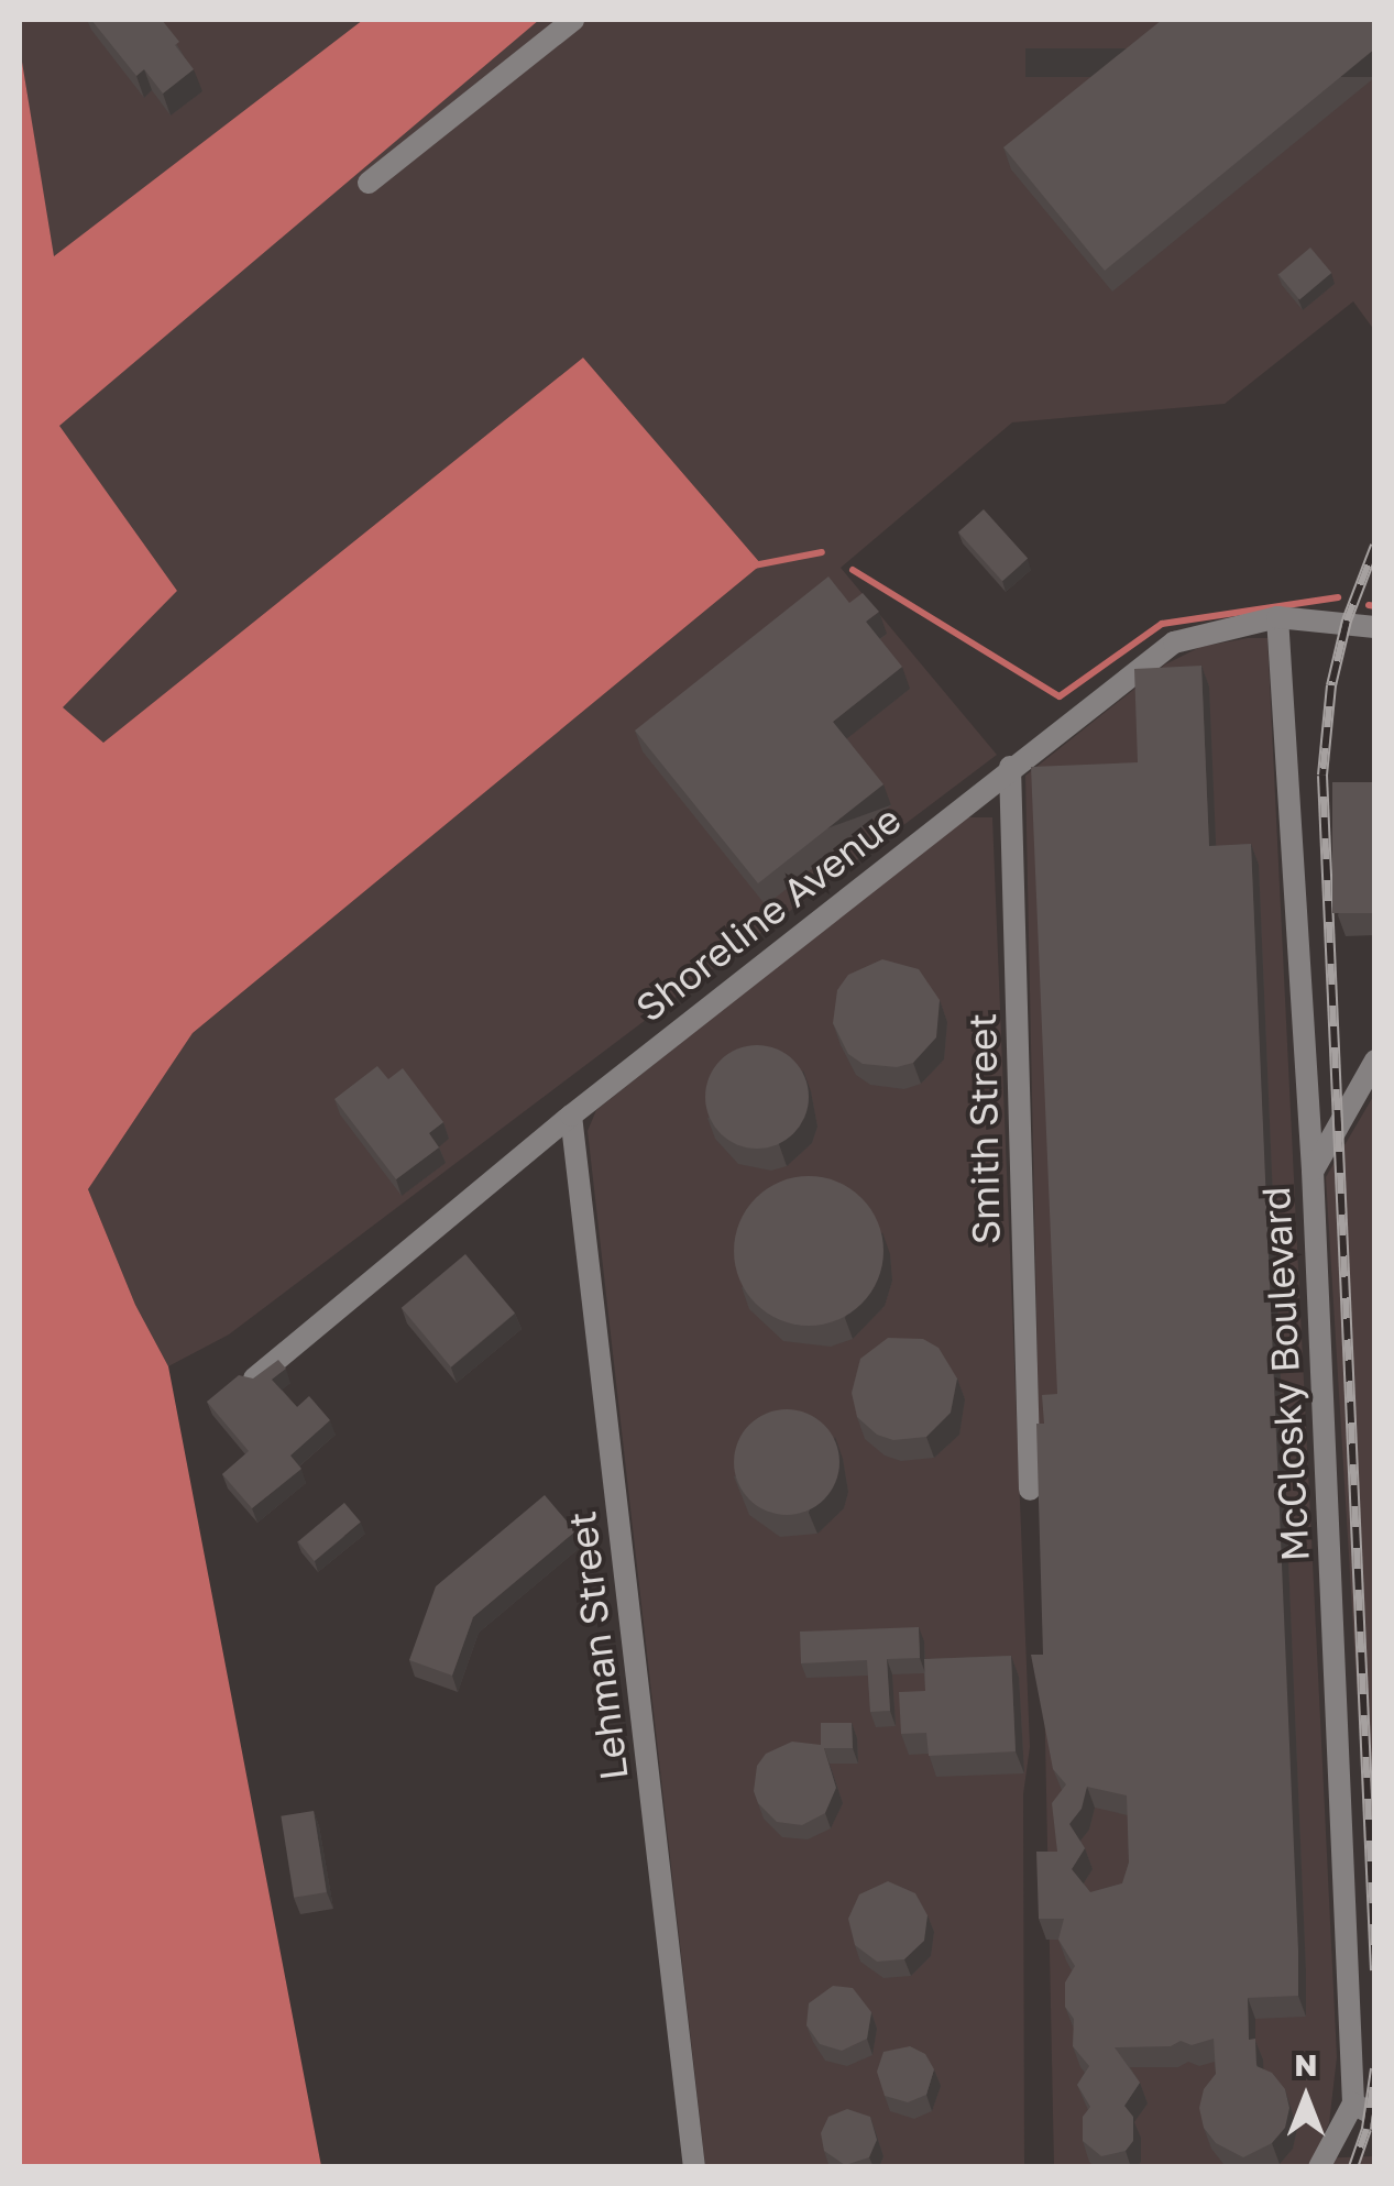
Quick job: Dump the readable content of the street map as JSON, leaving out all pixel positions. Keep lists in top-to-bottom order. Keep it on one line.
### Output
{"streets":{"street":["Shoreline Avenue","Smith Street","McClosky Boulevard","Lehman Street"]},"crossings":[["Shoreline Avenue","Smith Street"],["Shoreline Avenue","McClosky Boulevard"],["Shoreline Avenue","Lehman Street"]],"north":"top"}
